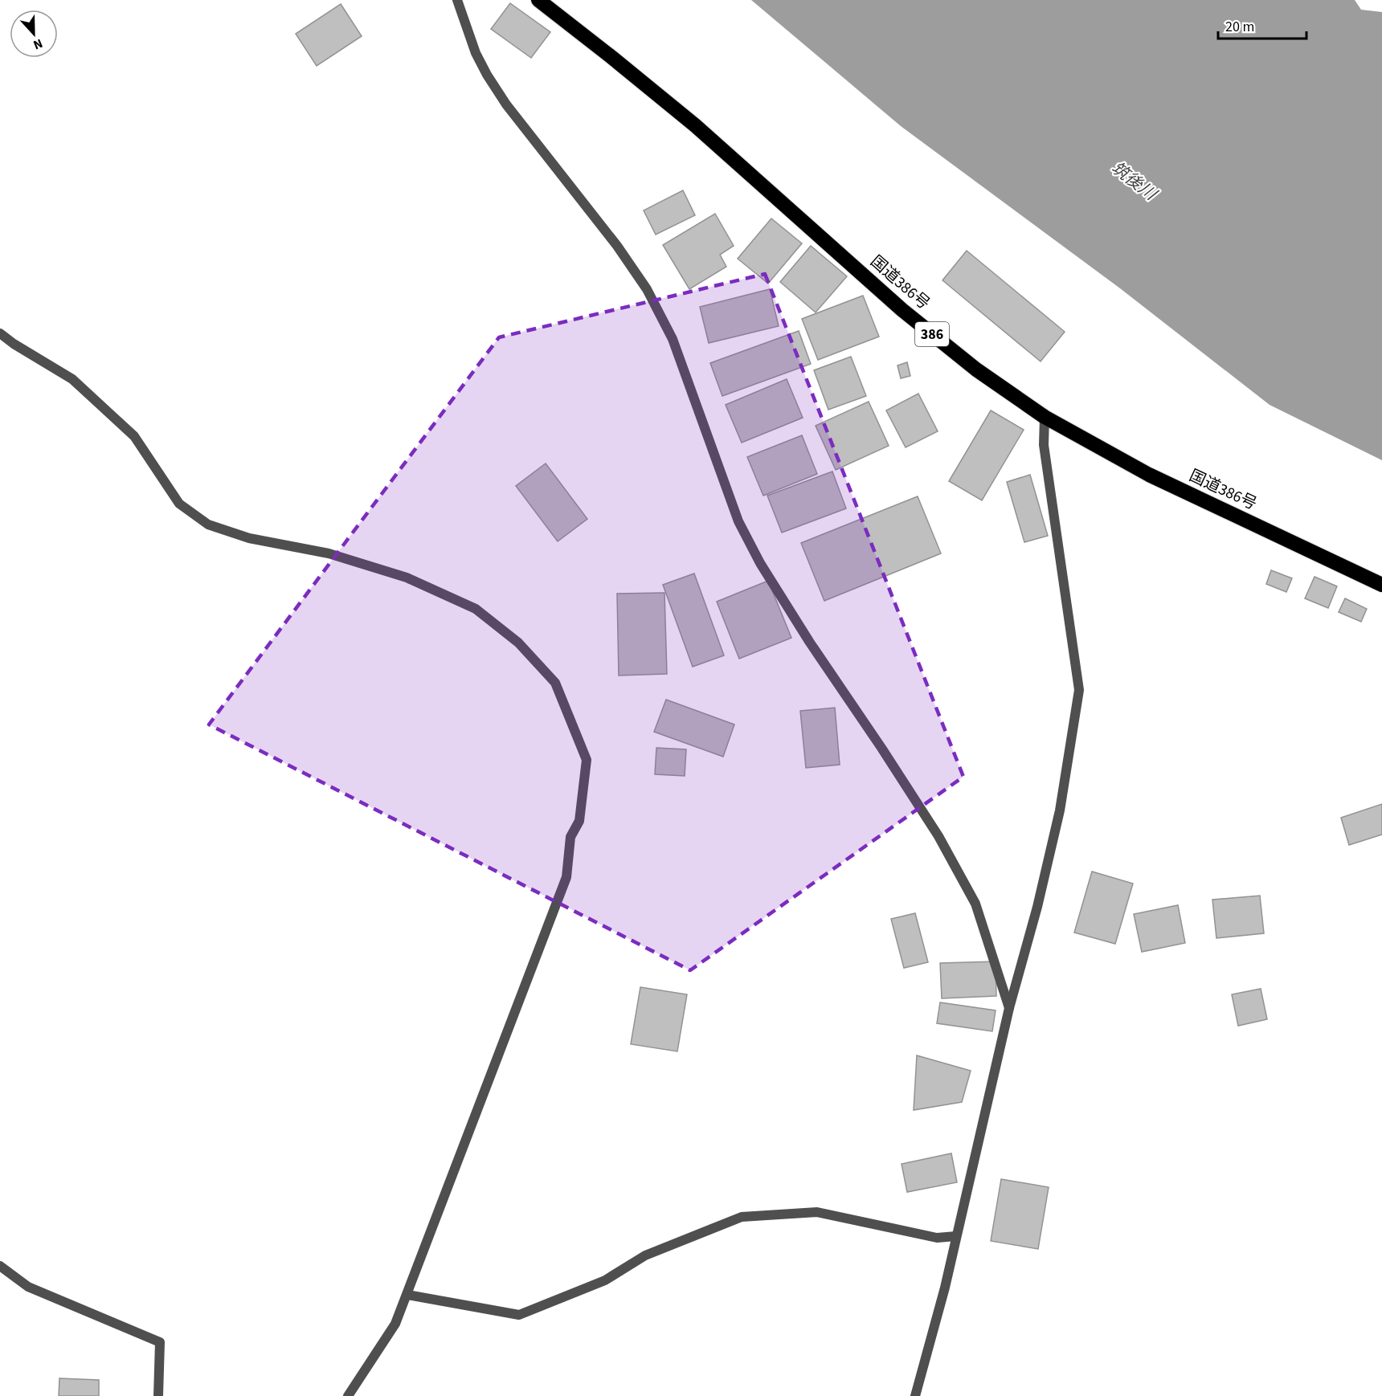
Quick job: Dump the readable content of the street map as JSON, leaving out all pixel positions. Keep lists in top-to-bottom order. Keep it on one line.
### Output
{"streets":{"highway":["国道386号","386"]},"water":["筑後川"],"scale_bar":"20 m","north":"bottom"}
